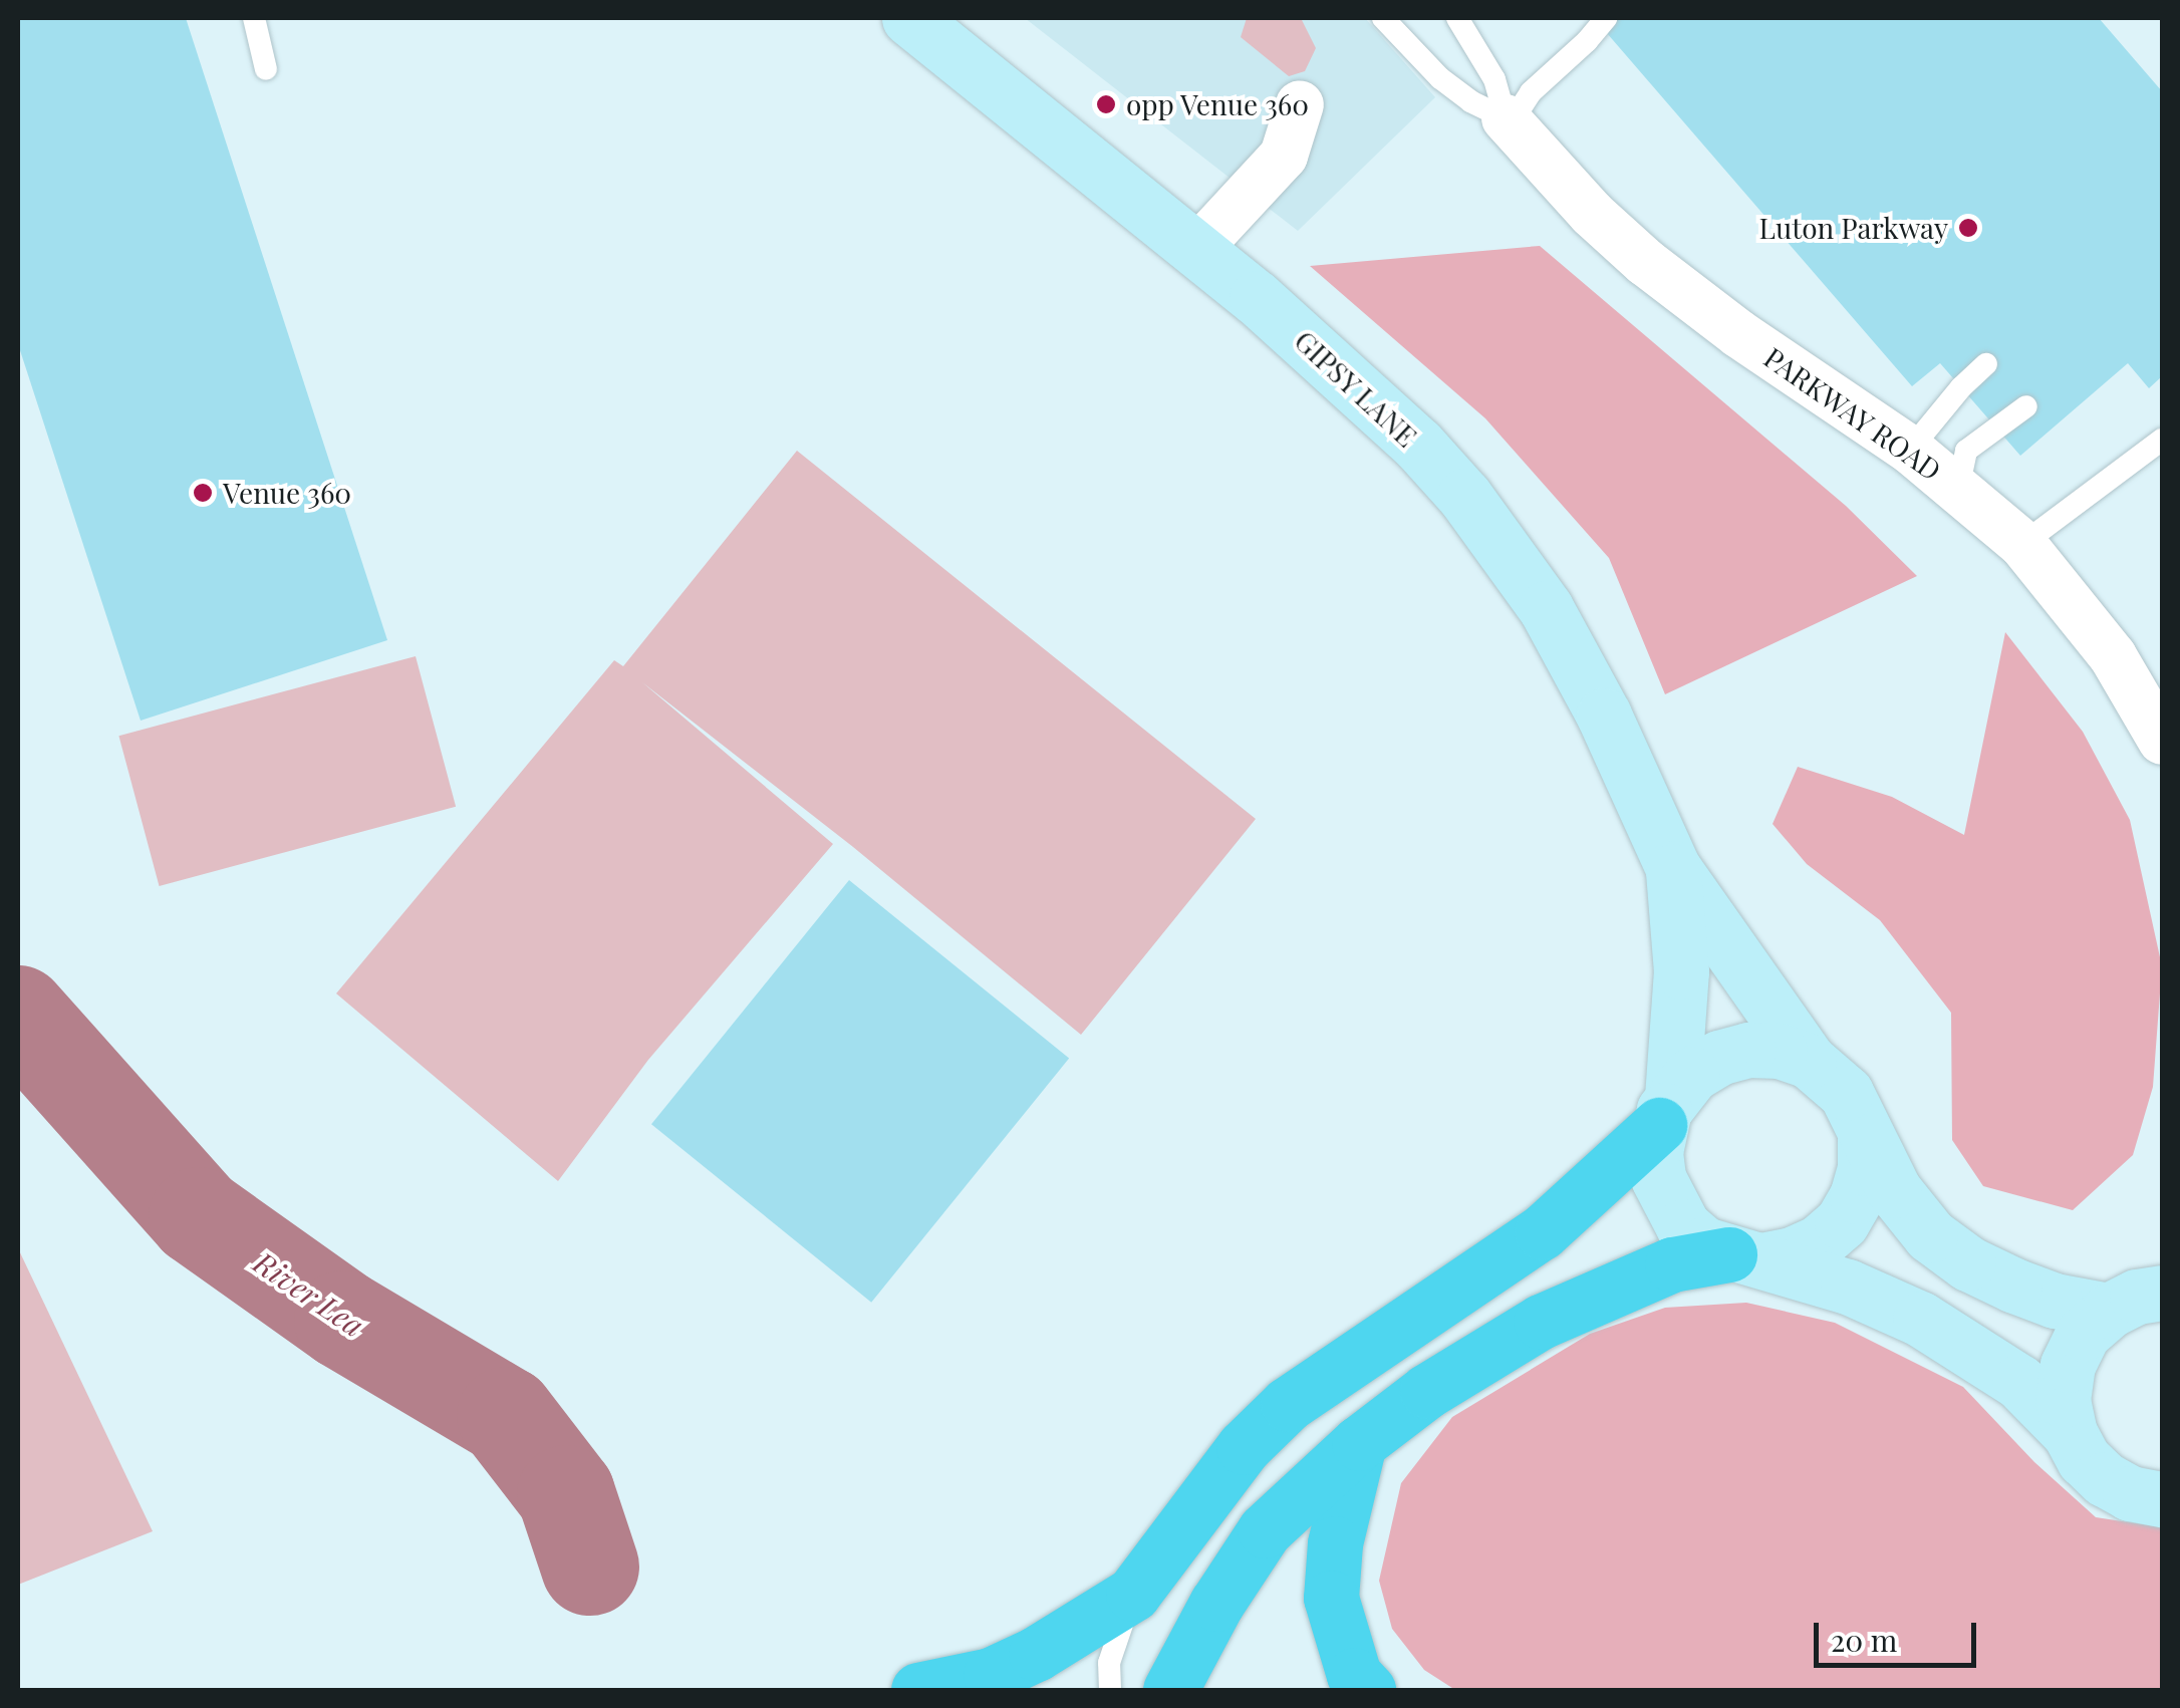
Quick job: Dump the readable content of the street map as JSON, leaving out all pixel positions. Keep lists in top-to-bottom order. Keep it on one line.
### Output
{"streets":{"main road":["GIPSY LANE"],"street":["PARKWAY ROAD"]},"water":["River Lea"],"places":["opp Venue 360","Luton Parkway","Venue 360"],"scale_bar":"20 m"}
